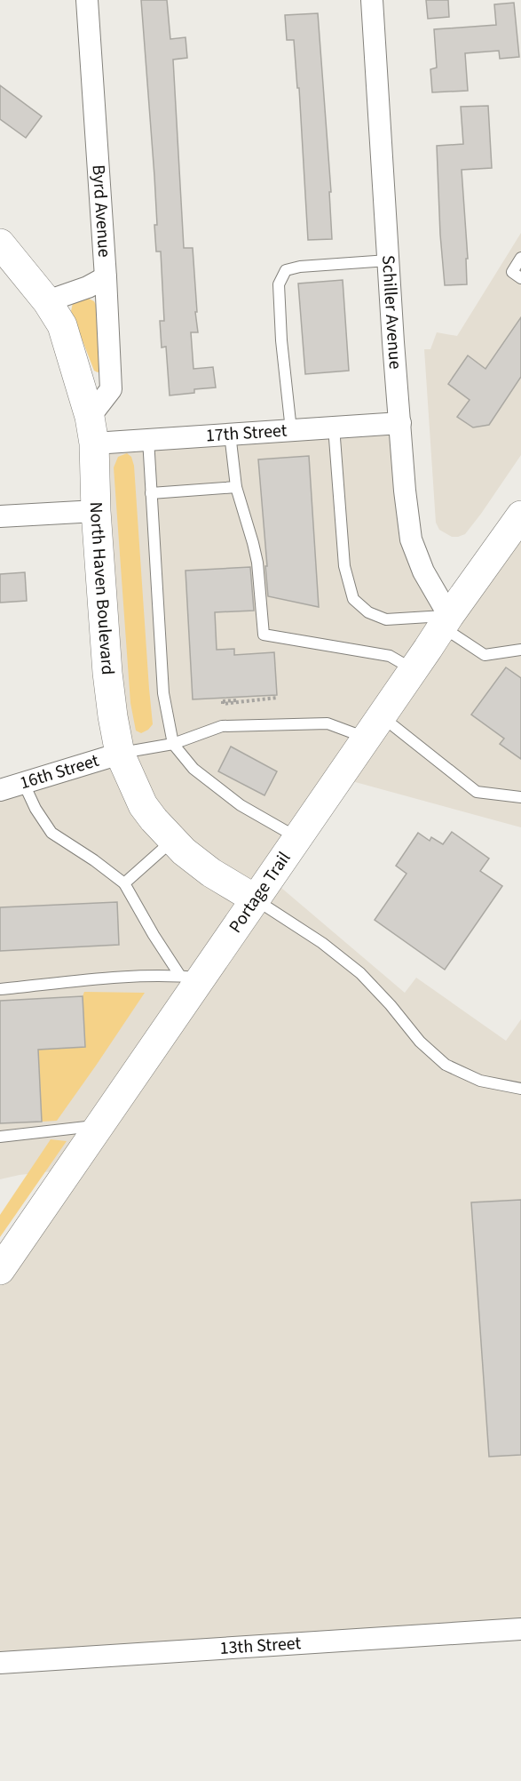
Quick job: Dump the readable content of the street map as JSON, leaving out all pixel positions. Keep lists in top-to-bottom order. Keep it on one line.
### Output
{"streets":{"main road":["North Haven Boulevard","Portage Trail"],"street":["Byrd Avenue","Schiller Avenue","17th Street","16th Street","13th Street"]},"crossings":[["Byrd Avenue","17th Street"],["Byrd Avenue","North Haven Boulevard"],["Schiller Avenue","17th Street"],["Schiller Avenue","Portage Trail"],["17th Street","North Haven Boulevard"],["North Haven Boulevard","16th Street"],["North Haven Boulevard","Portage Trail"]]}
